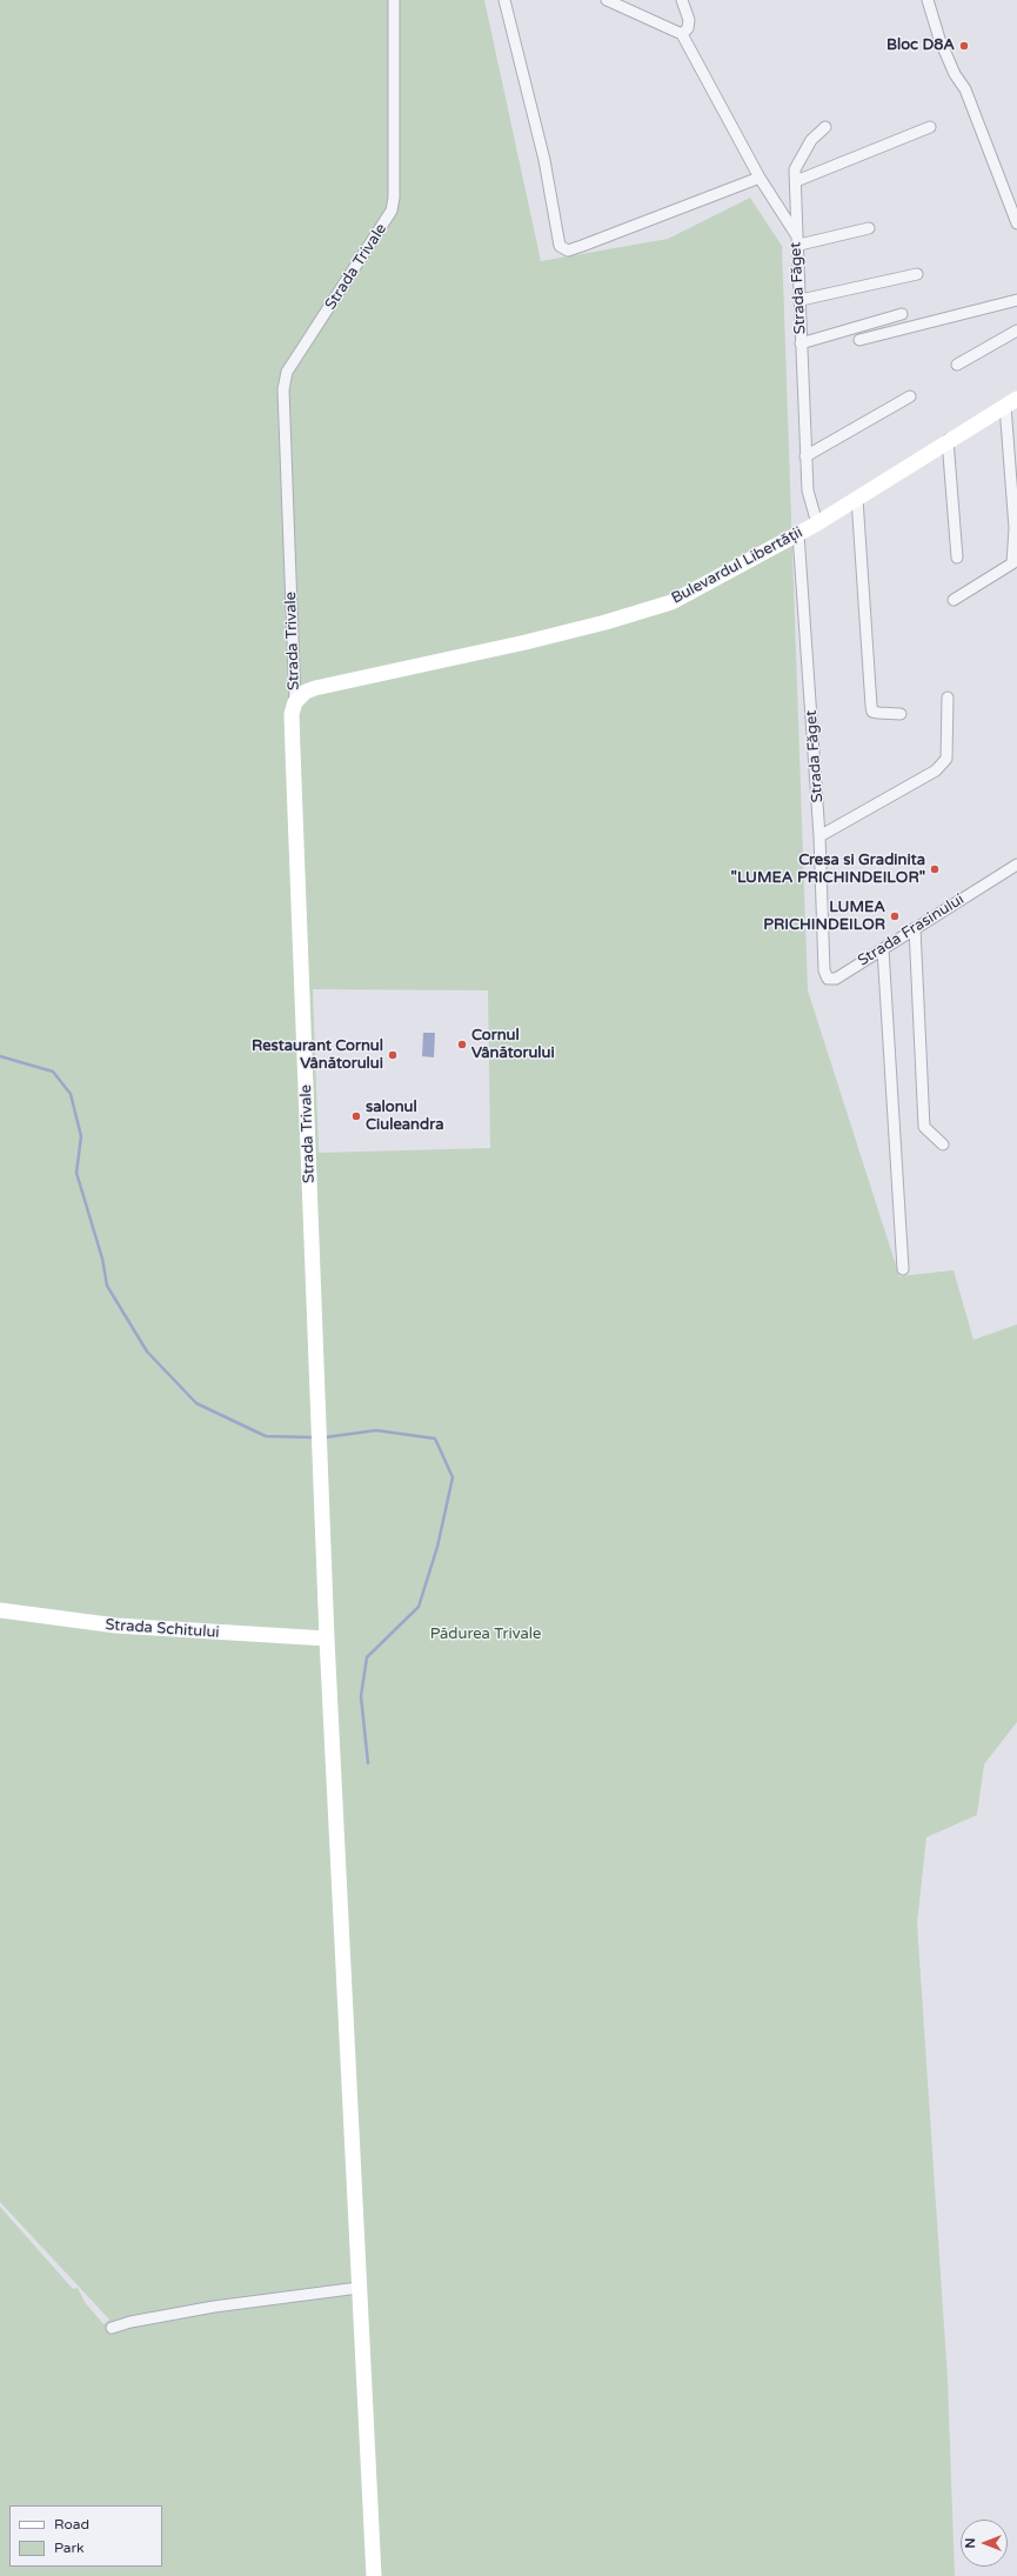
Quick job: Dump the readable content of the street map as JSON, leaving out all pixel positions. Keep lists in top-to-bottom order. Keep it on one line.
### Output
{"streets":{"main road":["Strada Trivale","Bulevardul Libertății","Strada Schitului"],"street":["Strada Făget","Strada Frasinului"]},"crossings":[["Strada Trivale","Bulevardul Libertății"],["Strada Trivale","Strada Schitului"],["Strada Făget","Bulevardul Libertății"],["Strada Făget","Strada Frasinului"]],"parks":["Pădurea Trivale"],"places":["Bloc D8A","Cresa si Gradinita \"LUMEA PRICHINDEILOR\"","LUMEA PRICHINDEILOR","Cornul Vânătorului","Restaurant Cornul Vânătorului","salonul Ciuleandra"],"legend":["Road","Park"],"north":"left"}
